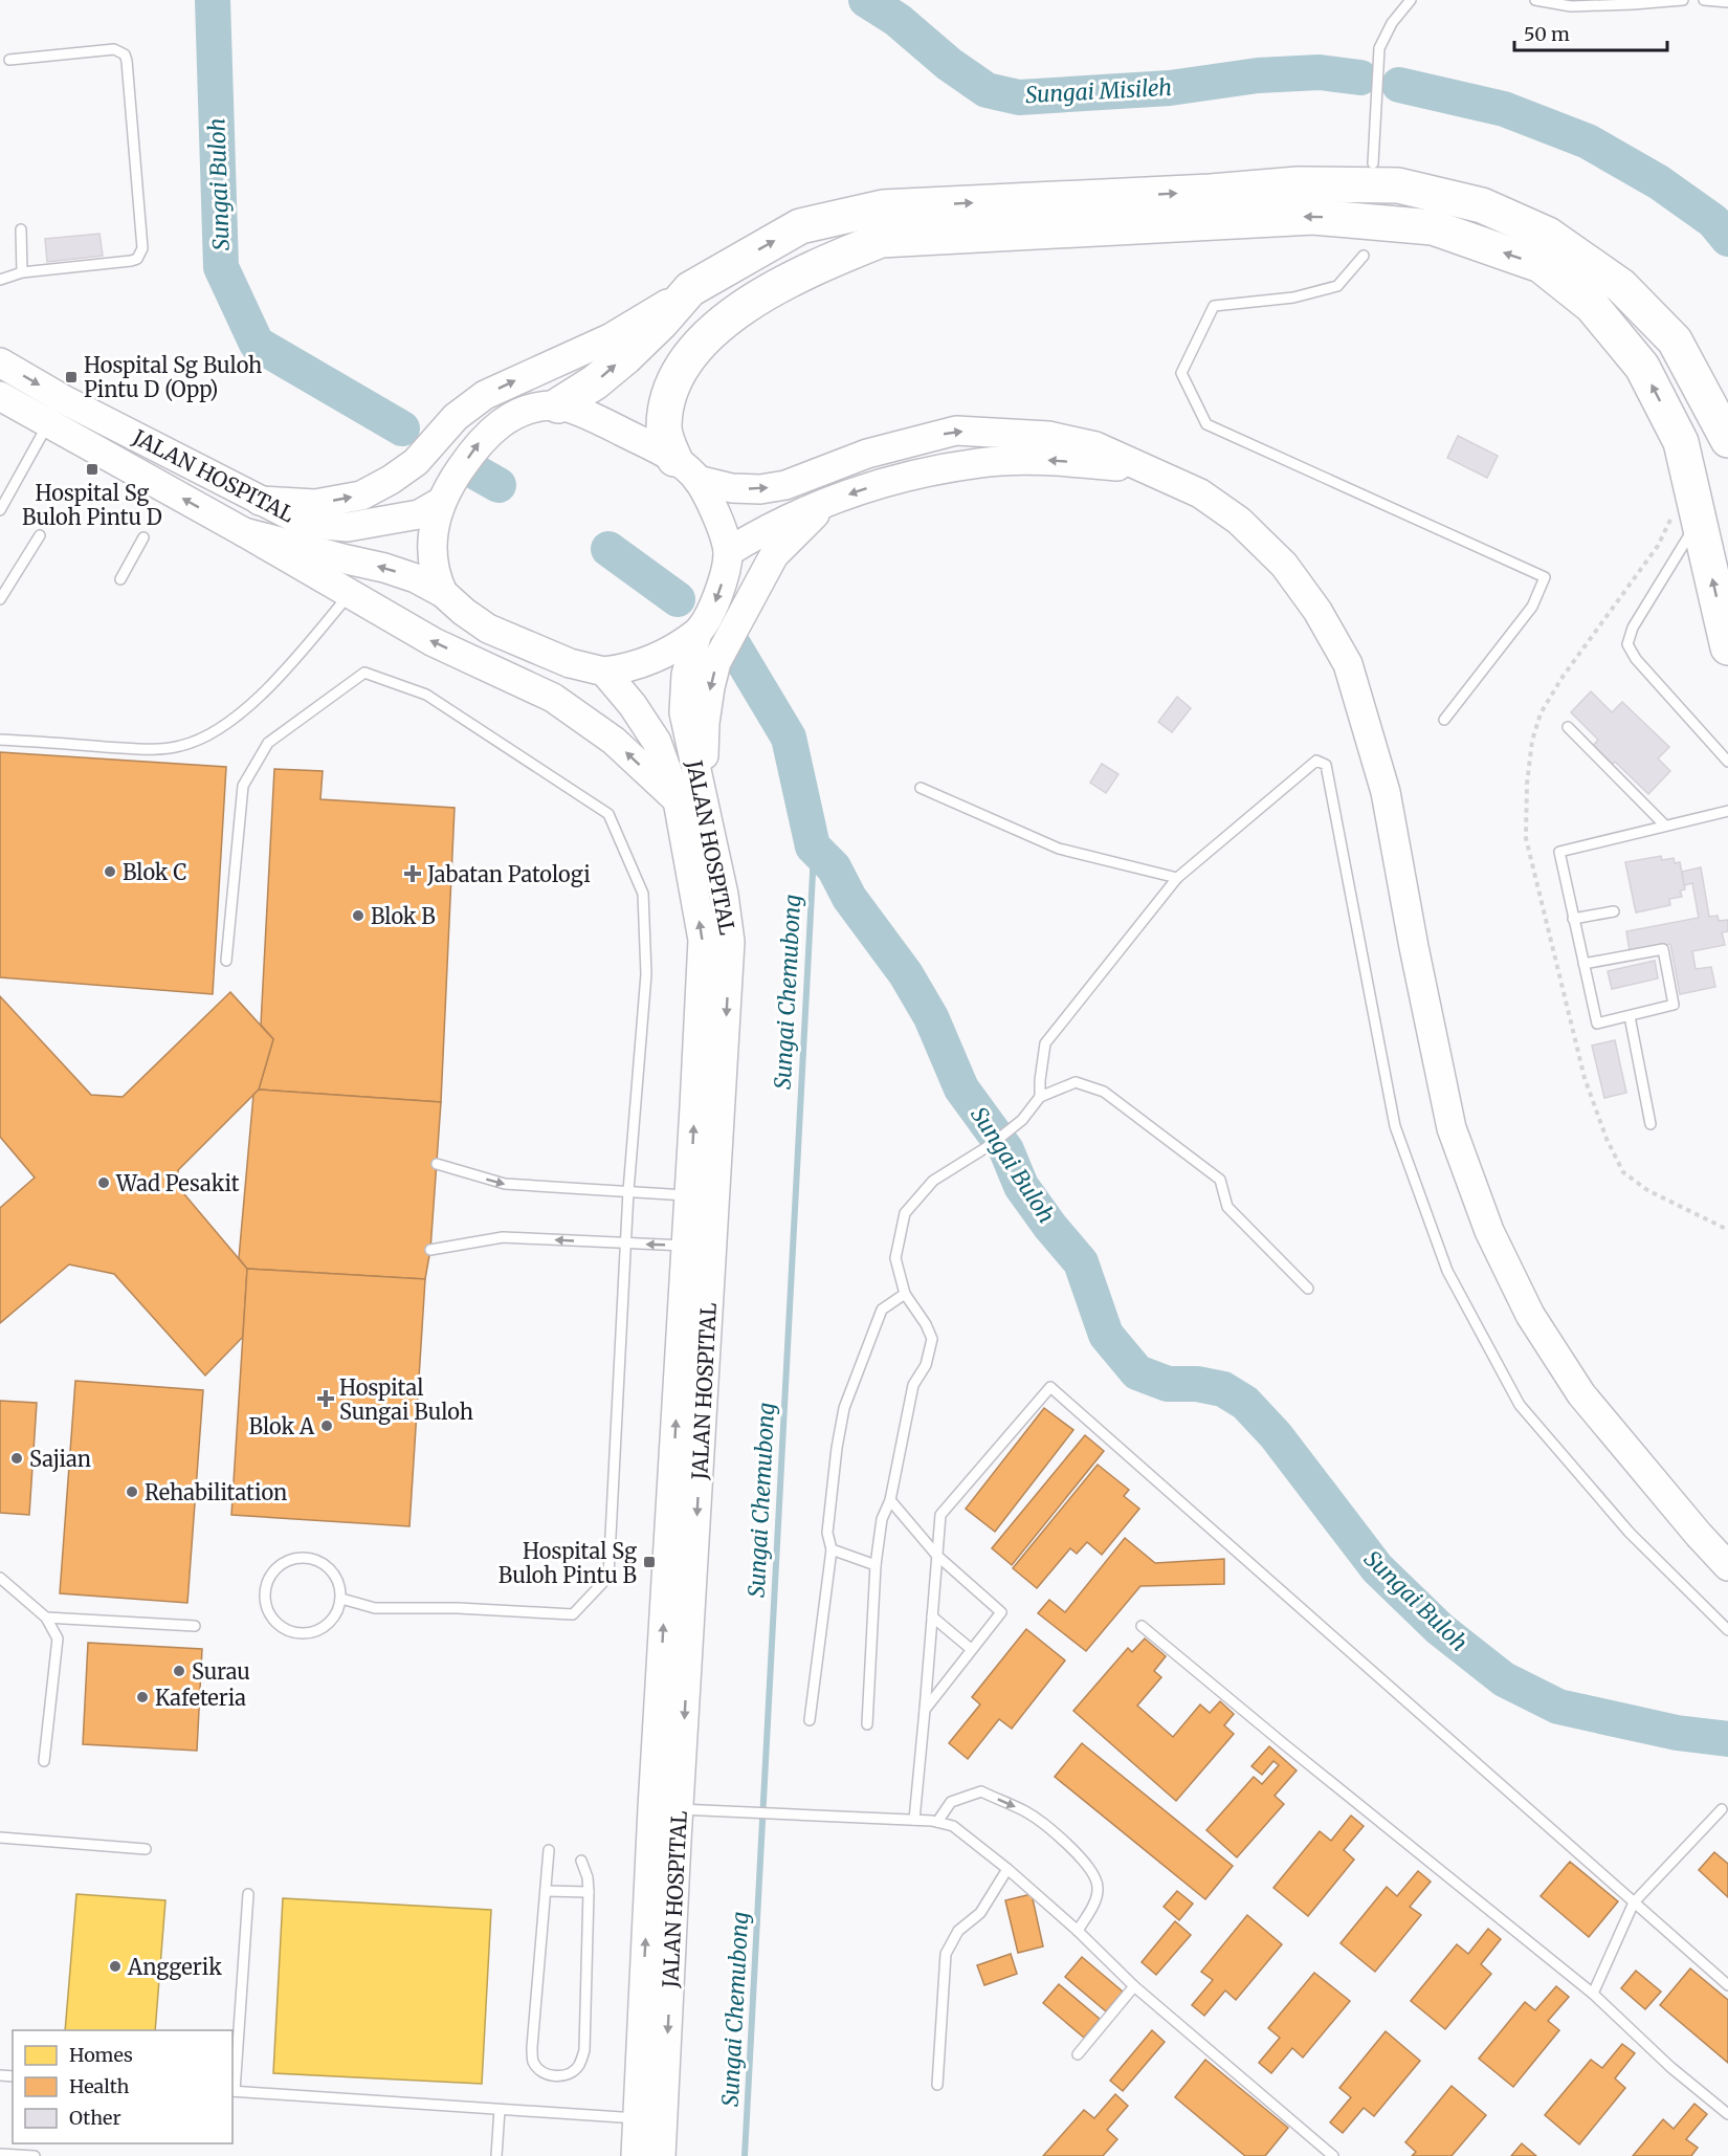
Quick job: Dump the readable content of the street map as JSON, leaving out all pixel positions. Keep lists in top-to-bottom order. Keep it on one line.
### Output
{"streets":{"main road":["JALAN HOSPITAL"]},"water":["Sungai Misileh","Sungai Buloh","Sungai Chemubong"],"places":{"transit":["Hospital Sg Buloh Pintu D (Opp)","Hospital Sg Buloh Pintu D","Hospital Sg Buloh Pintu B"],"other":["Blok C","Blok B","Wad Pesakit","Blok A","Sajian","Rehabilitation","Surau","Kafeteria","Anggerik"],"health":["Jabatan Patologi","Hospital Sungai Buloh"]},"legend":["Homes","Health","Other"],"scale_bar":"50 m"}
